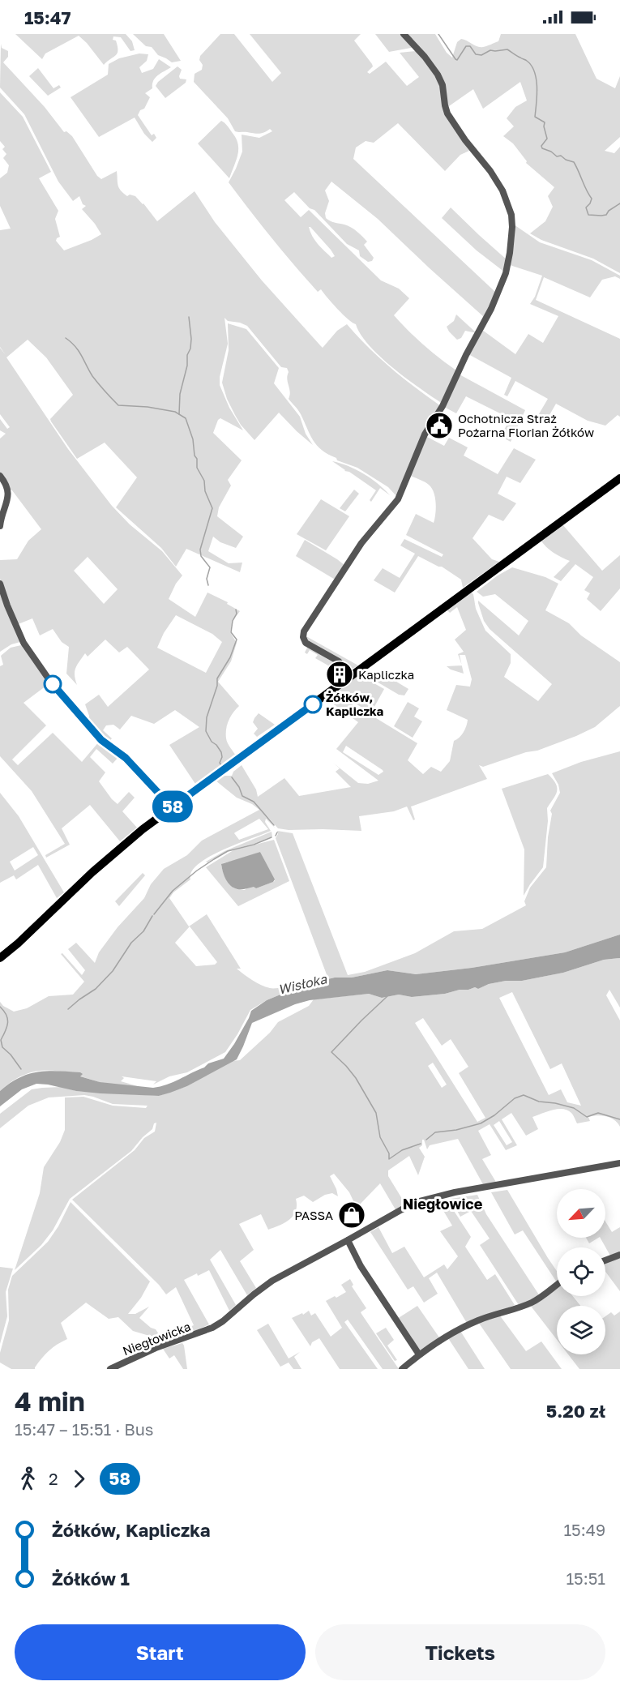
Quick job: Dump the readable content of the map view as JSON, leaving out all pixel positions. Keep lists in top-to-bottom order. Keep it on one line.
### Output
{"streets":{"street":["Niegłowicka"]},"districts":["Niegłowice"],"water":["Wisłoka"],"places":{"public building":["Ochotnicza Straż Pożarna Florian Żółków"],"building":["Kapliczka"],"other":["Żółków, Kapliczka"],"shop":["PASSA"]},"lines":["bus line 58"],"north":"bottom left","page":{"status":"15:47","on_map":"58","heading":["4 min","15:47 – 15:51 · Bus","5.20 zł"],"legs":["2","58"],"list":[{"name":"Żółków, Kapliczka","value":"15:49"},{"name":"Żółków 1","value":"15:51"}],"buttons":["Start","Tickets"]}}
